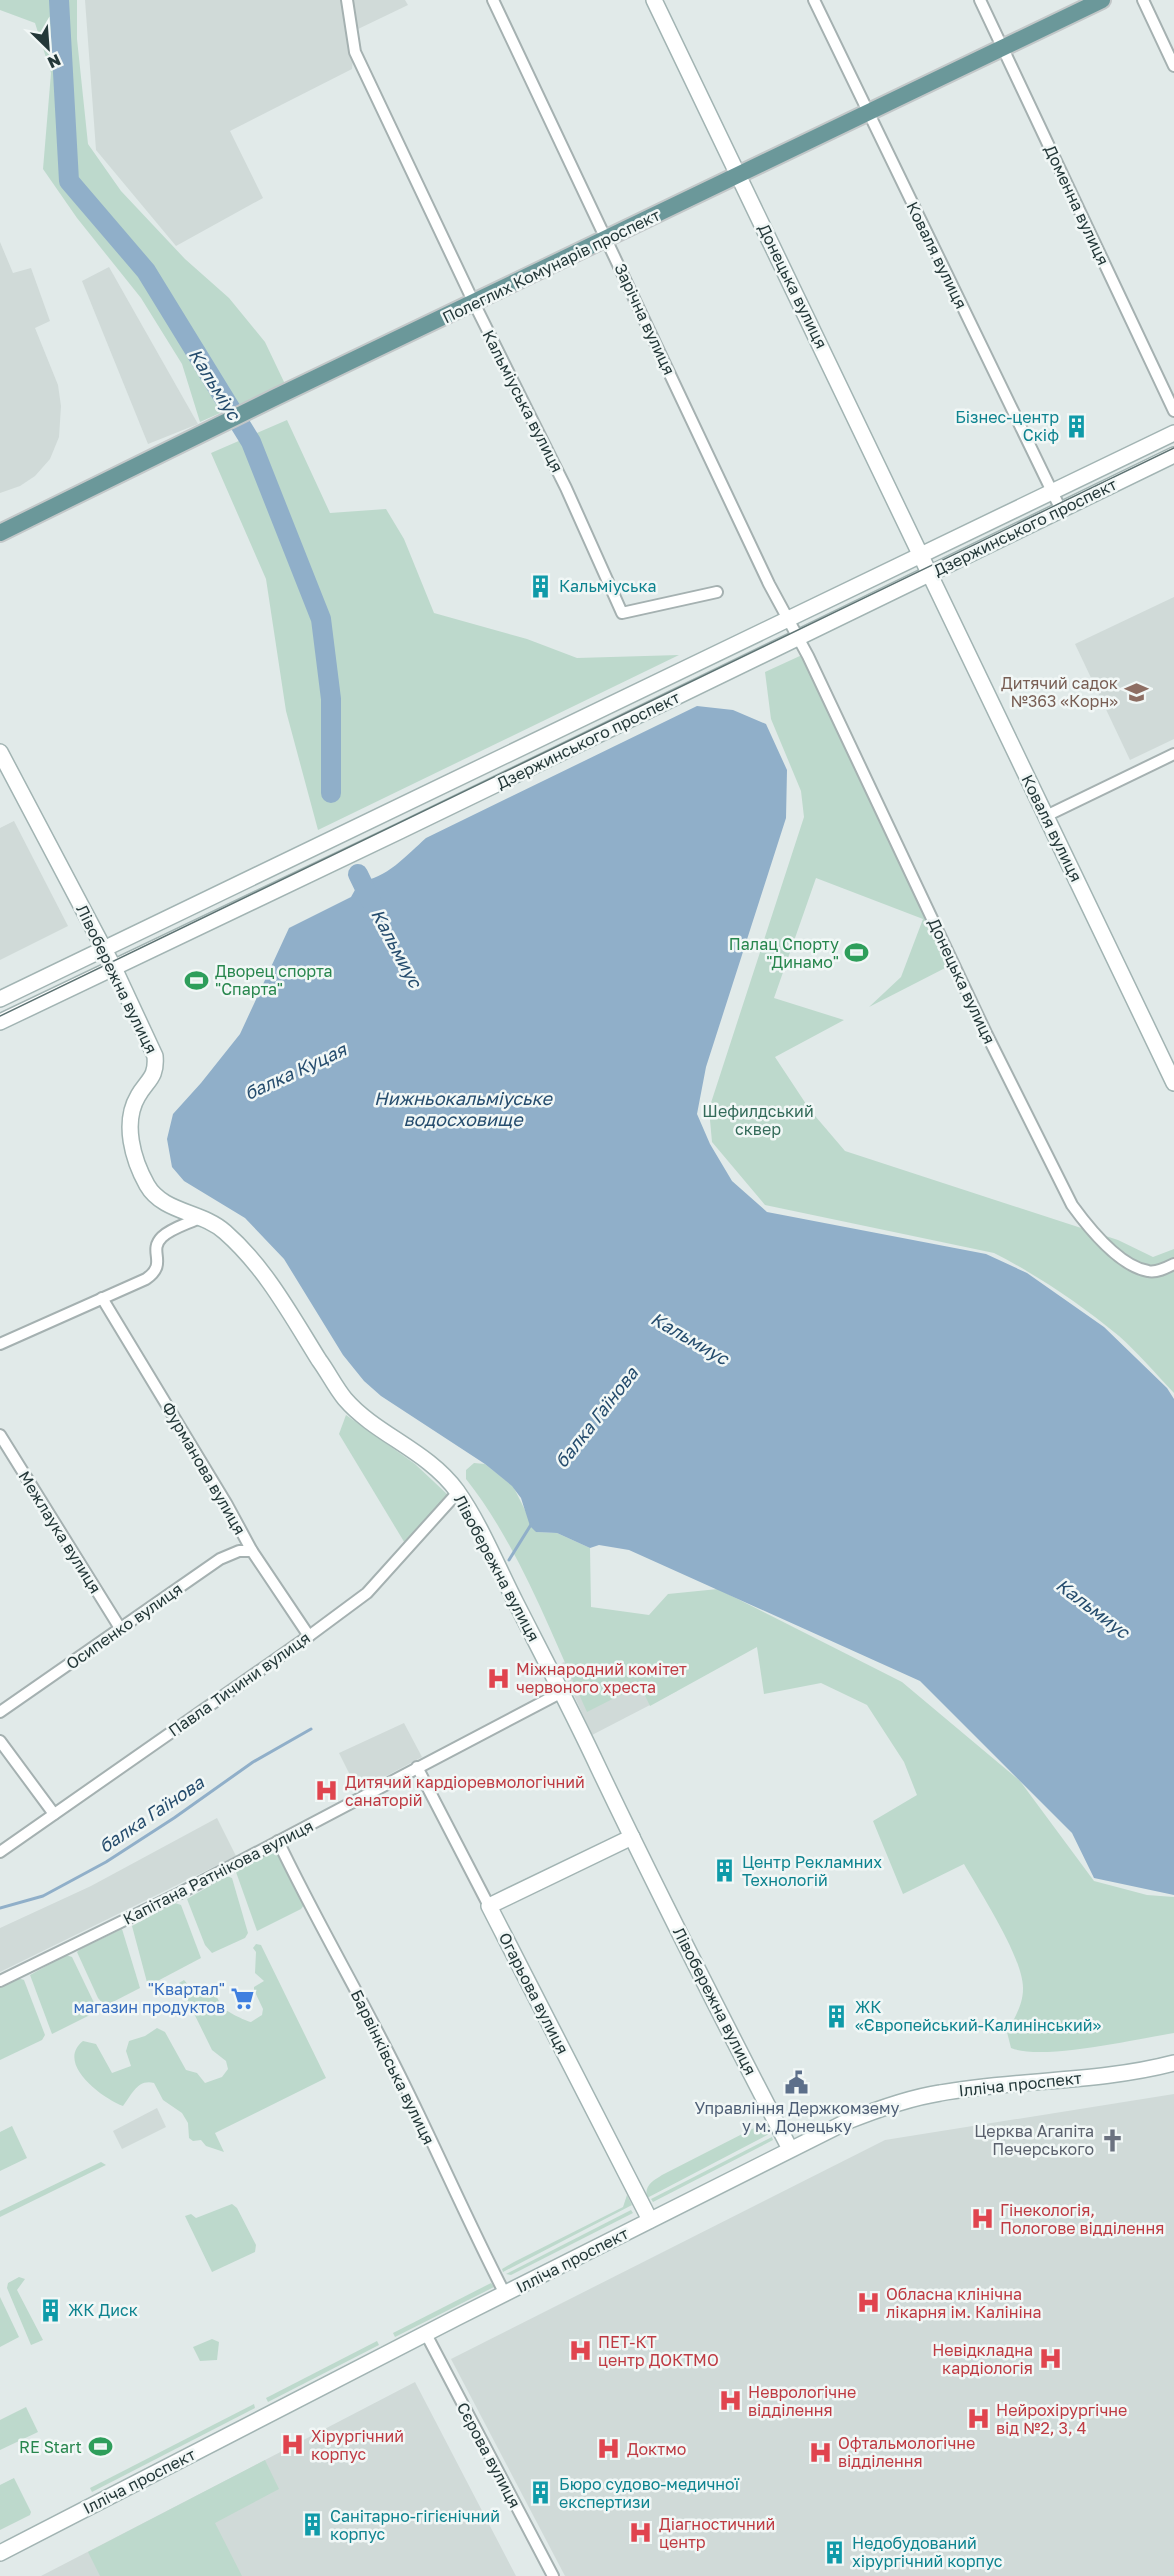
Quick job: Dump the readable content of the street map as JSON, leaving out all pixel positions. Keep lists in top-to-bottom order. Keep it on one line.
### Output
{"streets":{"main road":["Полеглих Комунарів проспект"],"street":["Доменна вулиця","Коваля вулиця","Донецька вулиця","Зарічна вулиця","Кальміуська вулиця","Дзержинського проспект","Лівобережна вулиця","Фурманова вулиця","Межлаука вулиця","Осипенко вулиця","Павла Тичини вулиця","Капітана Ратнікова вулиця","Огарьова вулиця","Барвінківська вулиця","Ілліча проспект","Сєрова вулиця"]},"crossings":[["Доменна вулиця","Полеглих Комунарів проспект"],["Коваля вулиця","Полеглих Комунарів проспект"],["Коваля вулиця","Донецька вулиця"],["Коваля вулиця","Дзержинського проспект"],["Полеглих Комунарів проспект","Донецька вулиця"],["Полеглих Комунарів проспект","Зарічна вулиця"],["Полеглих Комунарів проспект","Кальміуська вулиця"],["Донецька вулиця","Зарічна вулиця"],["Донецька вулиця","Дзержинського проспект"],["Зарічна вулиця","Дзержинського проспект"],["Дзержинського проспект","Лівобережна вулиця"],["Лівобережна вулиця","Павла Тичини вулиця"],["Лівобережна вулиця","Капітана Ратнікова вулиця"],["Лівобережна вулиця","Ілліча проспект"],["Фурманова вулиця","Осипенко вулиця"],["Фурманова вулиця","Павла Тичини вулиця"],["Межлаука вулиця","Осипенко вулиця"],["Капітана Ратнікова вулиця","Огарьова вулиця"],["Капітана Ратнікова вулиця","Барвінківська вулиця"],["Огарьова вулиця","Ілліча проспект"],["Барвінківська вулиця","Ілліча проспект"],["Ілліча проспект","Сєрова вулиця"]],"water":["Кальміус","Кальмиус","балка Куцая","Нижньокальміуське водосховище","балка Гаїнова"],"parks":["Шефилдський сквер"],"places":{"building":["Бізнес-центр Скіф","Кальміуська","Центр Рекламних Технологій","ЖК «Європейський-Калинінський»","ЖК Диск","Бюро судово-медичної експертизи","Санітарно-гігієнічний корпус","Недобудований хірургічний корпус"],"school or university":["Дитячий садок №363 «Корн»"],"sports":["Палац Спорту \"Динамо\"","Дворец спорта \"Спарта\"","RE Start"],"hospital":["Міжнародний комітет червоного хреста","Дитячий кардіоревмологічний санаторій","Гінекологія, Пологове відділення","Обласна клінічна лікарня ім. Калініна","ПЕТ-КТ центр ДОКТМО","Невідкладна кардіологія","Неврологічне відділення","Нейрохірургічне від №2, 3, 4","Хірургічний корпус","Доктмо","Офтальмологічне відділення","Діагностичний центр"],"supermarket":["\"Квартал\" магазин продуктов"],"public building":["Управління Держкомзему у м. Донецьку"],"church":["Церква Агапіта Печерського"]},"north":"bottom right"}
